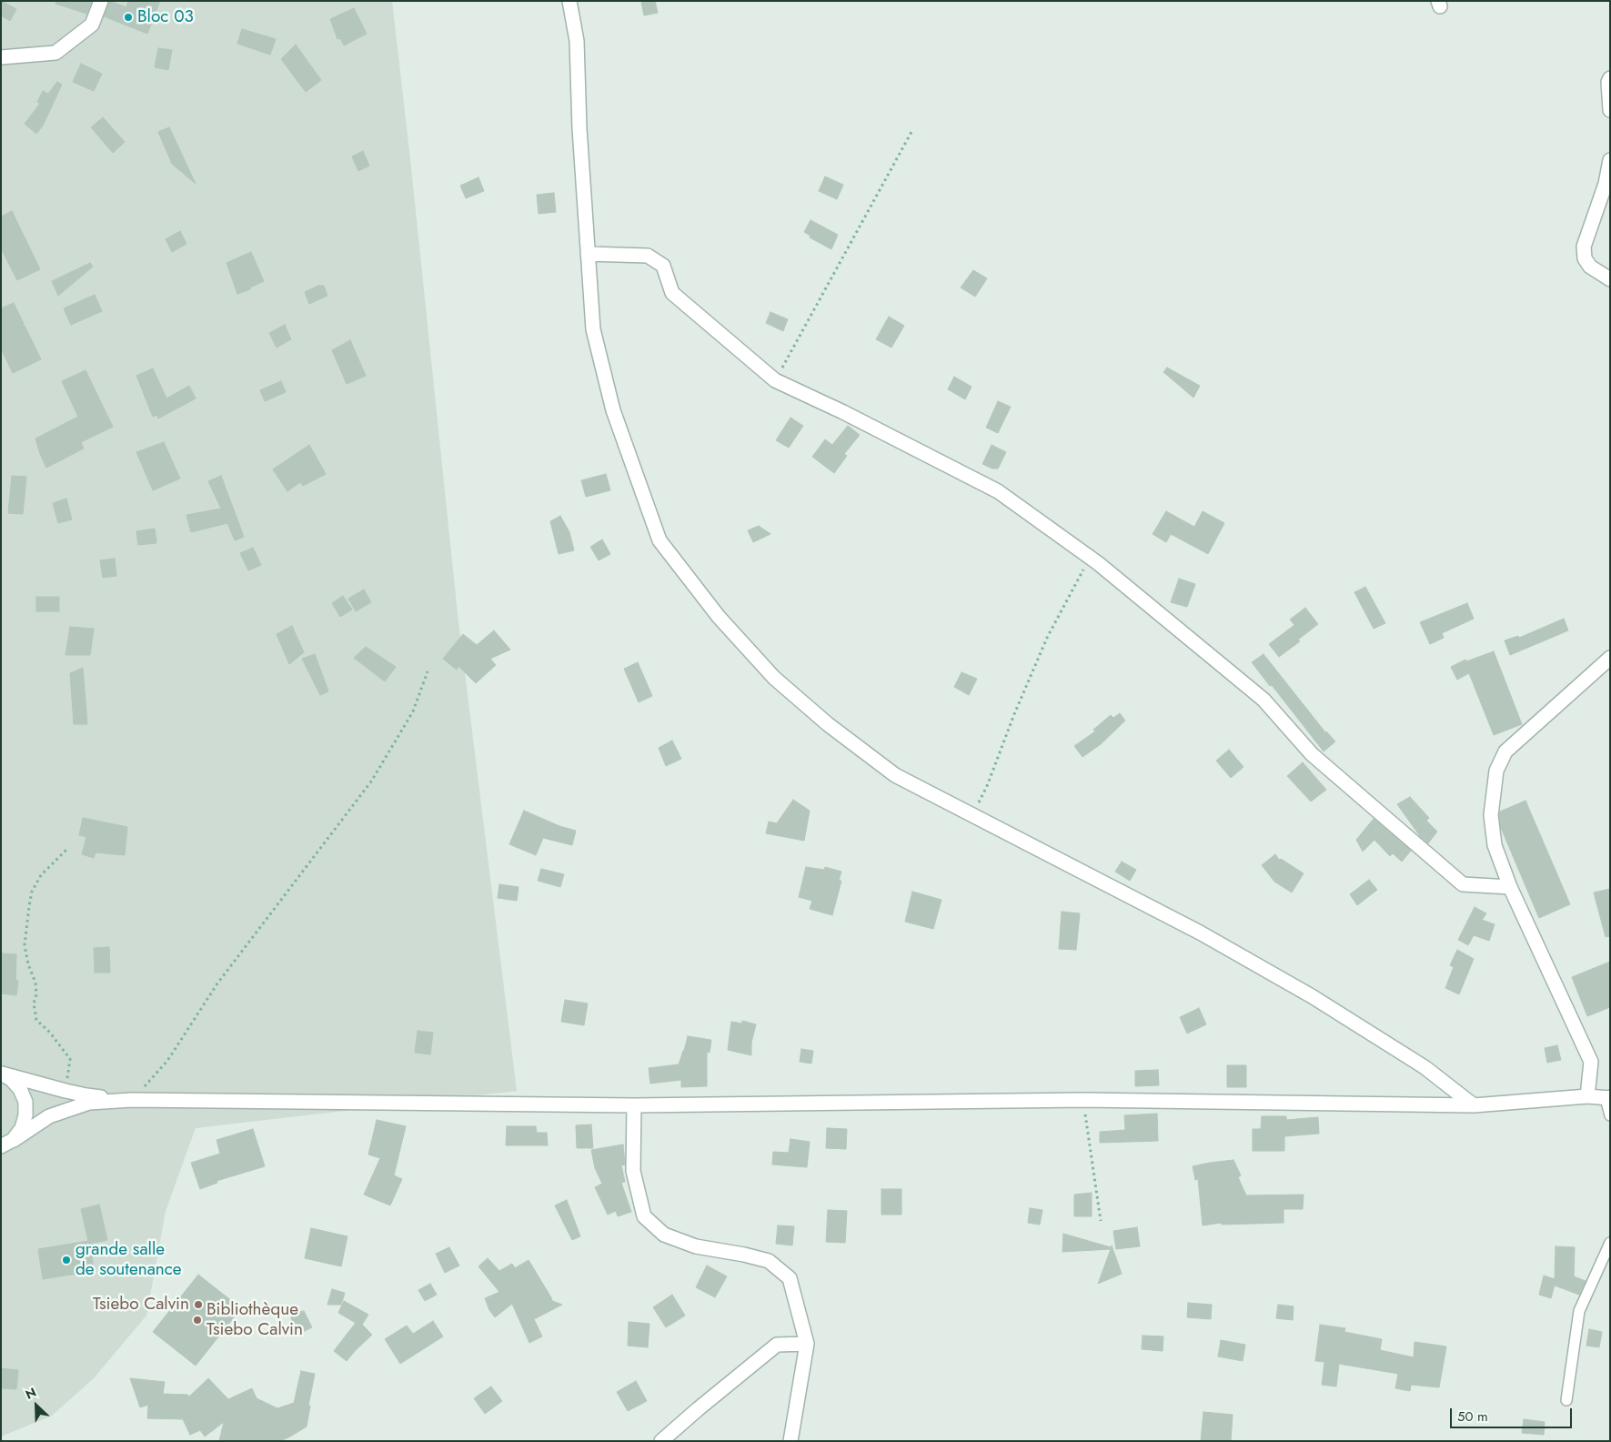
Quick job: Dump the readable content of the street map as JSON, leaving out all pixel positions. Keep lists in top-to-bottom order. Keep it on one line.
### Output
{"places":["Bloc 03","grande salle de soutenance","Tsiebo Calvin","Bibliothèque Tsiebo Calvin"],"scale_bar":"50 m","north":"top left"}
